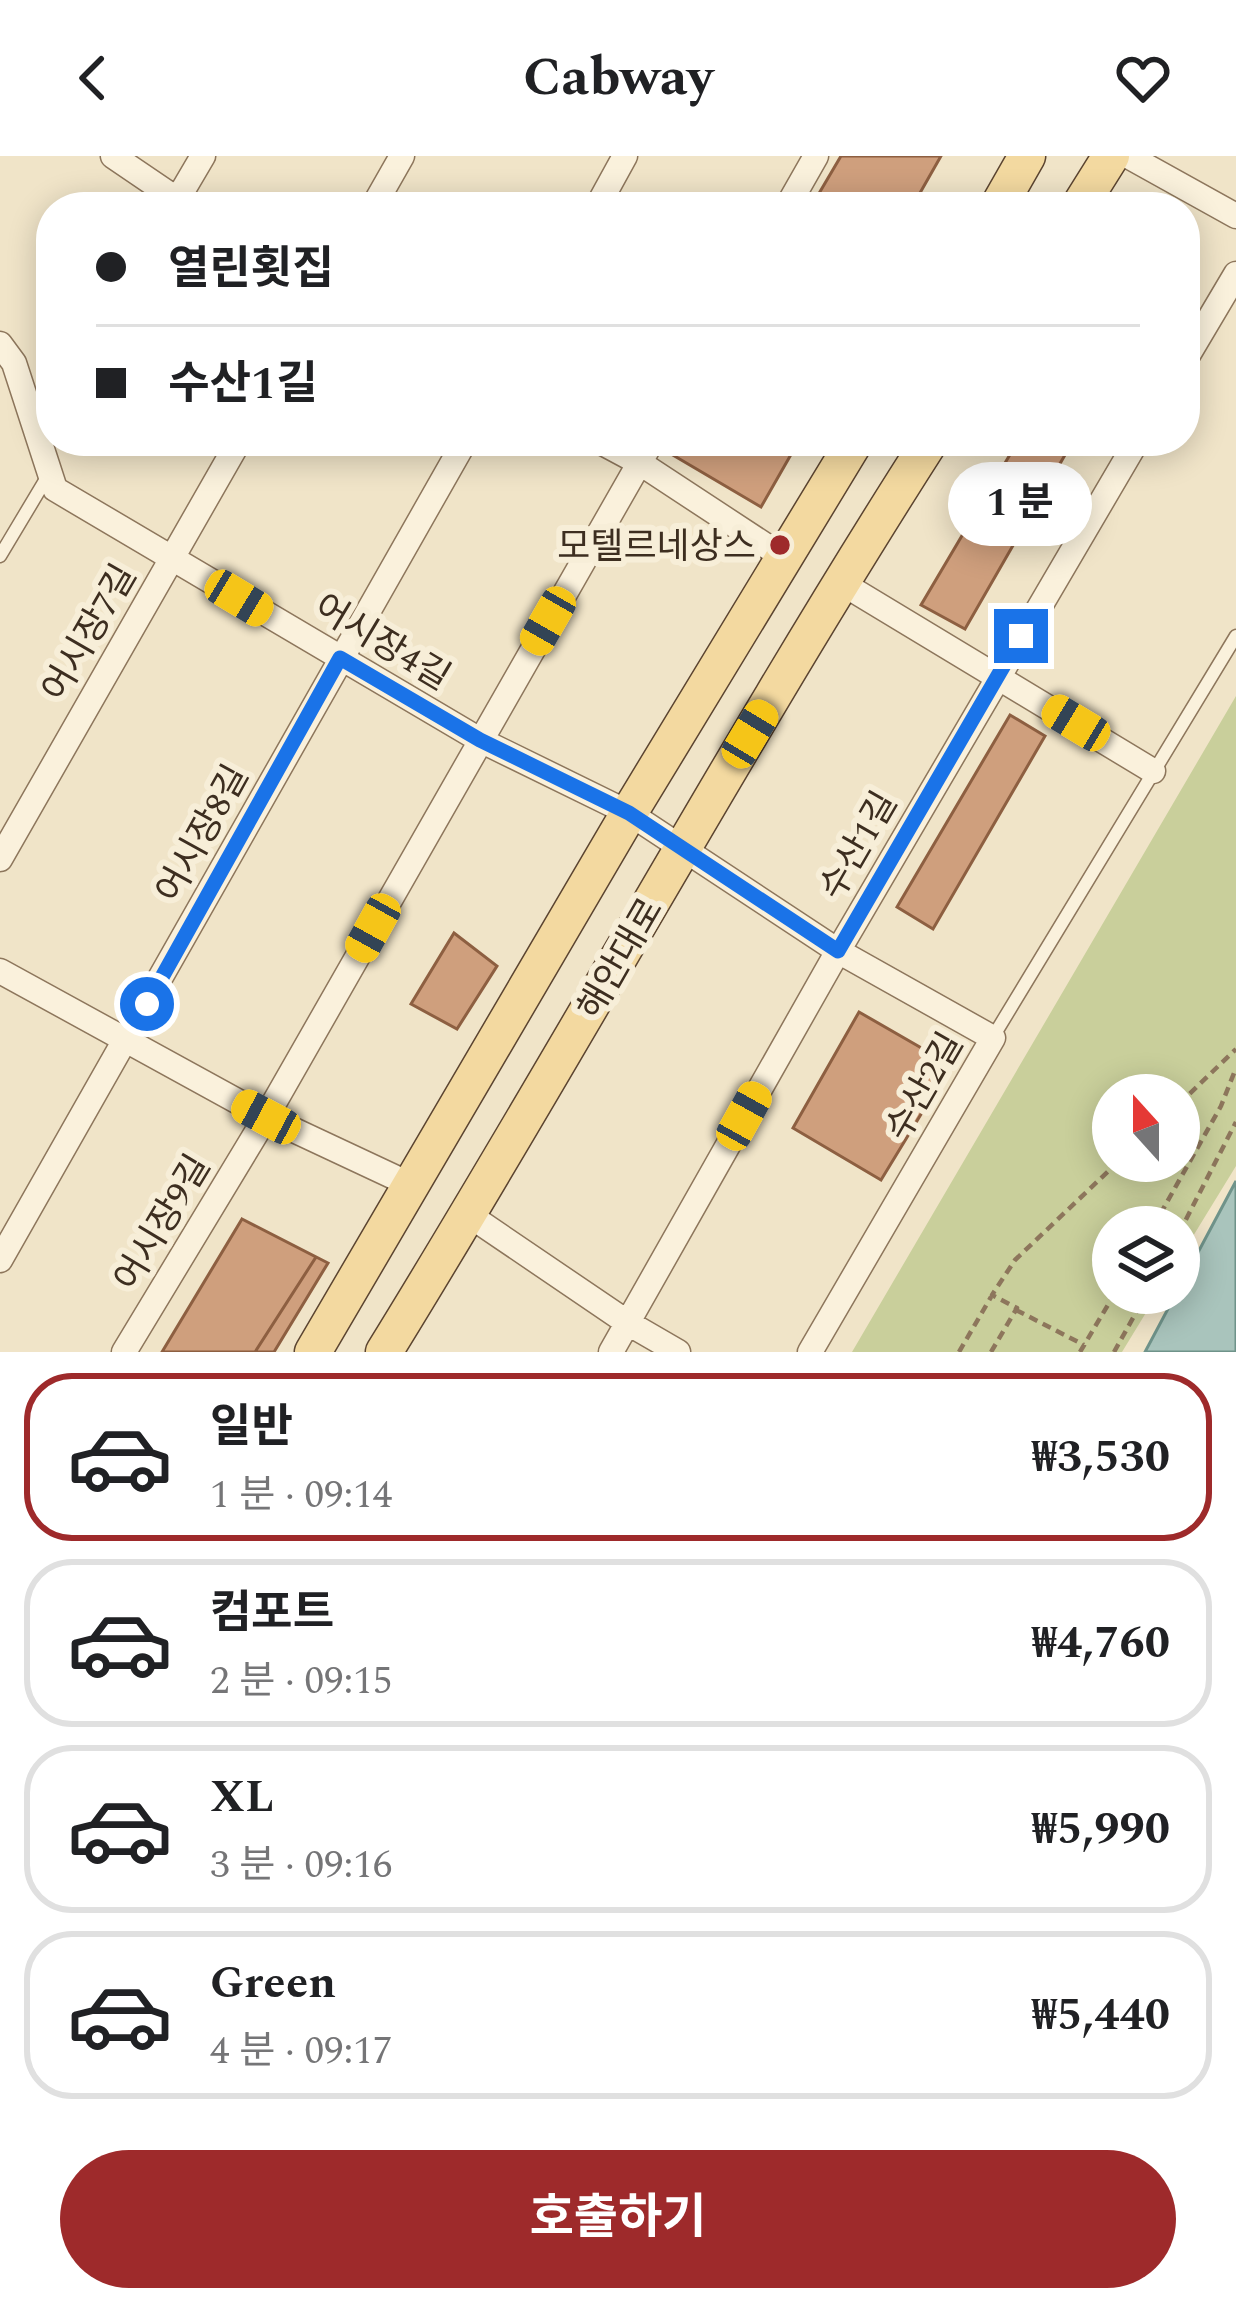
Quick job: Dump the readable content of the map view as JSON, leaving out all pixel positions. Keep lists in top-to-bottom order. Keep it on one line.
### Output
{"streets":{"main road":["해안대로"],"street":["어시장7길","어시장4길","어시장8길","수산1길","수산2길","어시장9길"]},"crossings":[["어시장7길","어시장4길"],["어시장4길","어시장8길"],["어시장4길","해안대로"],["어시장4길","수산2길"],["어시장4길","어시장9길"],["수산1길","수산2길"],["해안대로","수산2길"]],"places":["모텔르네상스"],"north":"top","page":{"header":"Cabway","banner":["열린횟집","수산1길"],"bubble":"1 분","list":[{"name":"일반","note":"1 분 · 09:14","value":"₩3,530"},{"name":"컴포트","note":"2 분 · 09:15","value":"₩4,760"},{"name":"XL","note":"3 분 · 09:16","value":"₩5,990"},{"name":"Green","note":"4 분 · 09:17","value":"₩5,440"}],"buttons":"호출하기"}}
